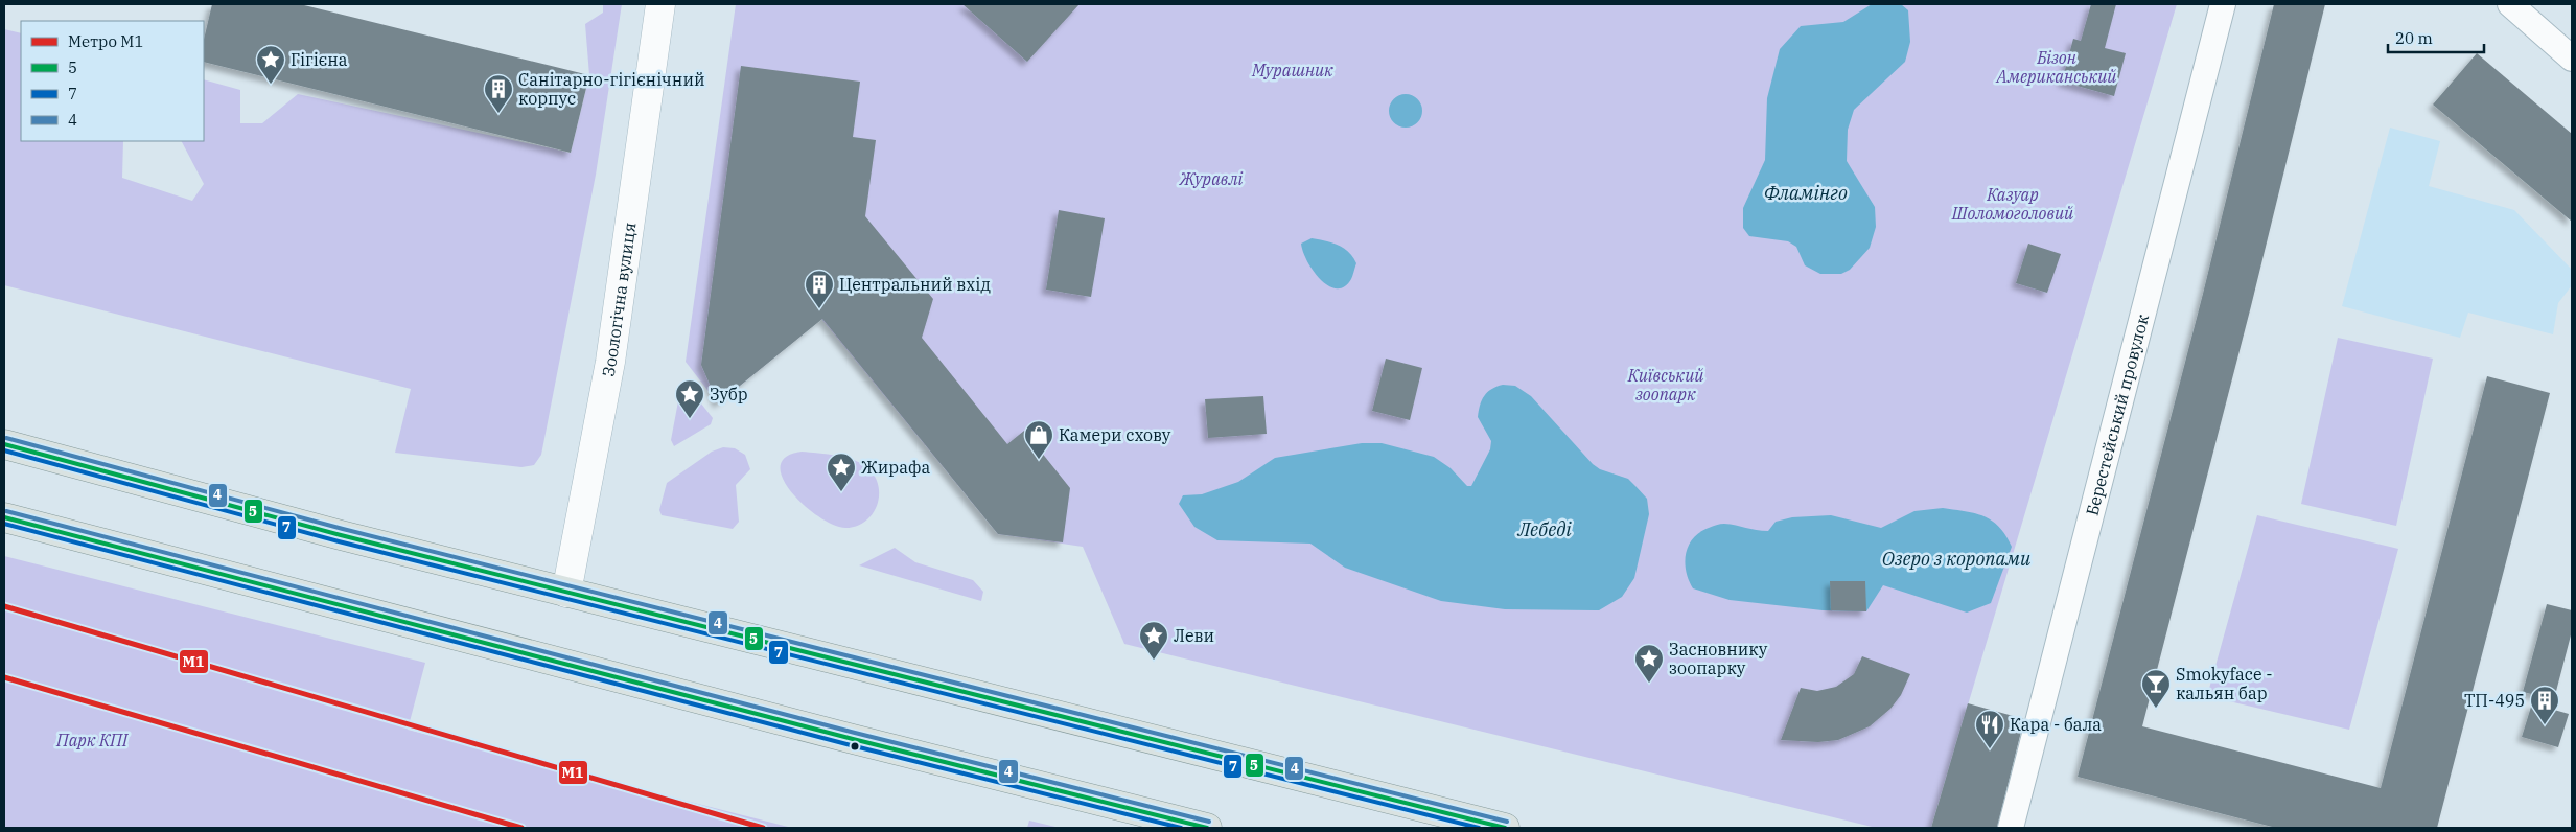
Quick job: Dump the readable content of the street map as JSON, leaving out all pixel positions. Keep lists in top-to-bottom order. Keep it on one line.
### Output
{"streets":{"street":["Зоологічна вулиця","Берестейський провулок"]},"water":["Фламінго","Лебеді","Озеро з коропами"],"parks":["Бізон Американський","Мурашник","Журавлі","Казуар Шоломоголовий","Київський зоопарк","Парк КПІ"],"places":{"place":["Гігієна","Зубр","Жирафа","Леви","Засновнику зоопарку"],"building":["Санітарно-гігієнічний корпус","Центральний вхід","ТП-495"],"shop":["Камери схову"],"bar":["Smokyface - кальян бар"],"restaurant":["Кара - бала"]},"lines":["transit line 4","transit line 5","transit line 7","metro line M1"],"legend":["Метро M1","5","7","4"],"scale_bar":"20 m"}
